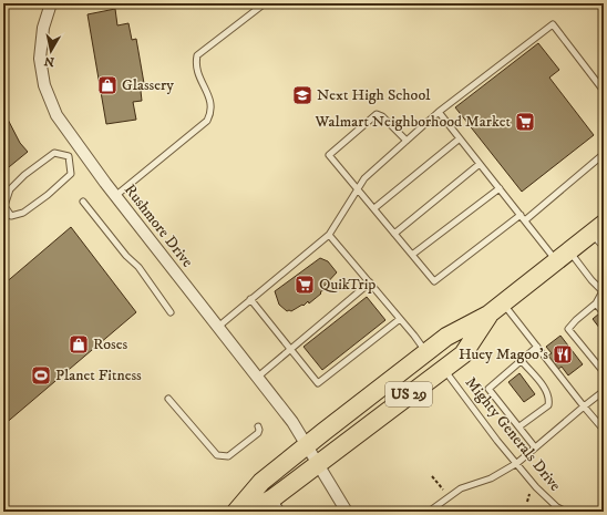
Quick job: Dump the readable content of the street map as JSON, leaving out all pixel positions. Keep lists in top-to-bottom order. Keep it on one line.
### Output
{"streets":{"main road":["US 29"],"street":["Rushmore Drive"],"lane":["Mighty Generals Drive"]},"crossings":[["Rushmore Drive","US 29"],["US 29","Mighty Generals Drive"]],"places":{"shop":["Glassery","Roses"],"school or university":["Next High School"],"supermarket":["Walmart Neighborhood Market","QuikTrip"],"restaurant":["Huey Magoo's"],"sports":["Planet Fitness"]},"north":"bottom"}
